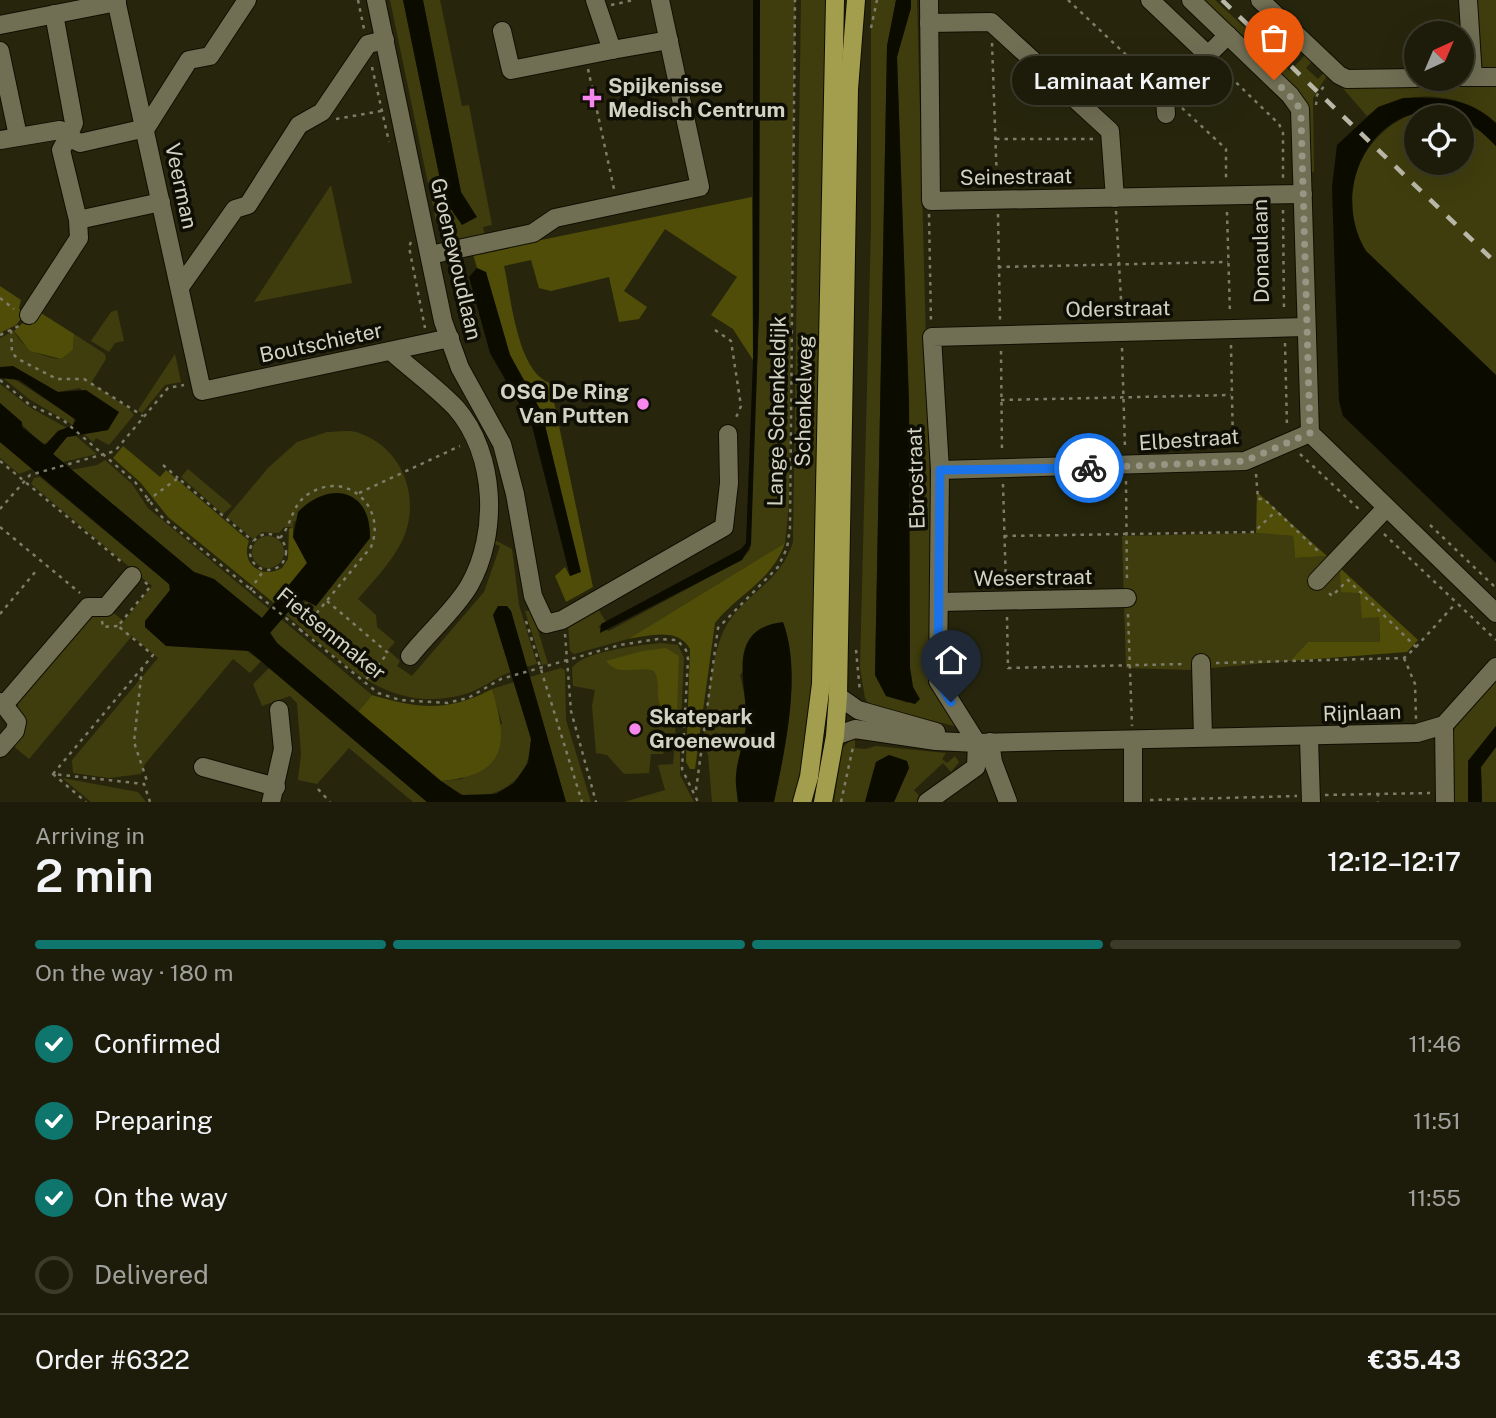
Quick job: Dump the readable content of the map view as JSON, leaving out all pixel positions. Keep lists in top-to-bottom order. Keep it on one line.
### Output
{"streets":{"main road":["Schenkelweg"],"street":["Seinestraat","Veerman","Donaulaan","Groenewoudlaan","Oderstraat","Boutschieter","Elbestraat","Ebrostraat","Weserstraat","Rijnlaan"],"path":["Lange Schenkeldijk","Fietsenmaker"]},"crossings":[["Seinestraat","Donaulaan"],["Veerman","Boutschieter"],["Donaulaan","Oderstraat"],["Donaulaan","Elbestraat"],["Groenewoudlaan","Boutschieter"],["Oderstraat","Ebrostraat"],["Schenkelweg","Rijnlaan"],["Lange Schenkeldijk","Fietsenmaker"],["Elbestraat","Ebrostraat"],["Ebrostraat","Weserstraat"],["Ebrostraat","Rijnlaan"]],"places":{"other":["Laminaat Kamer","OSG De Ring Van Putten","Skatepark Groenewoud"],"health":["Spijkenisse Medisch Centrum"]},"north":"top right","page":{"bubble":"Laminaat Kamer","heading":["2 min","Arriving in","12:12–12:17"],"panel":["Order #6322","€35.43"],"bar":"On the way · 180 m","list":[["Confirmed","11:46"],["Preparing","11:51"],["On the way","11:55"],"Delivered"]}}
